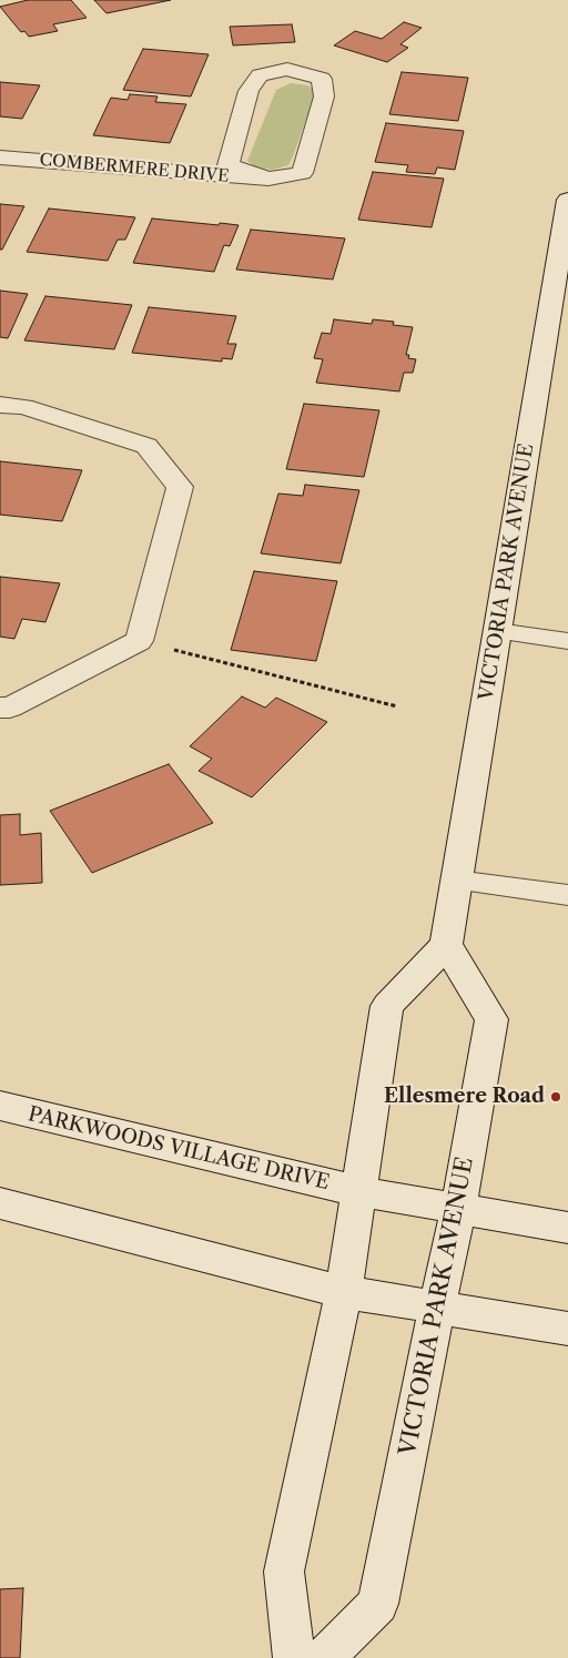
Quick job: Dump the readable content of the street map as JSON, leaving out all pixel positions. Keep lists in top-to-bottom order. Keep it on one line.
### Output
{"streets":{"main road":["COMBERMERE DRIVE","VICTORIA PARK AVENUE","PARKWOODS VILLAGE DRIVE"]},"places":["Ellesmere Road"]}
